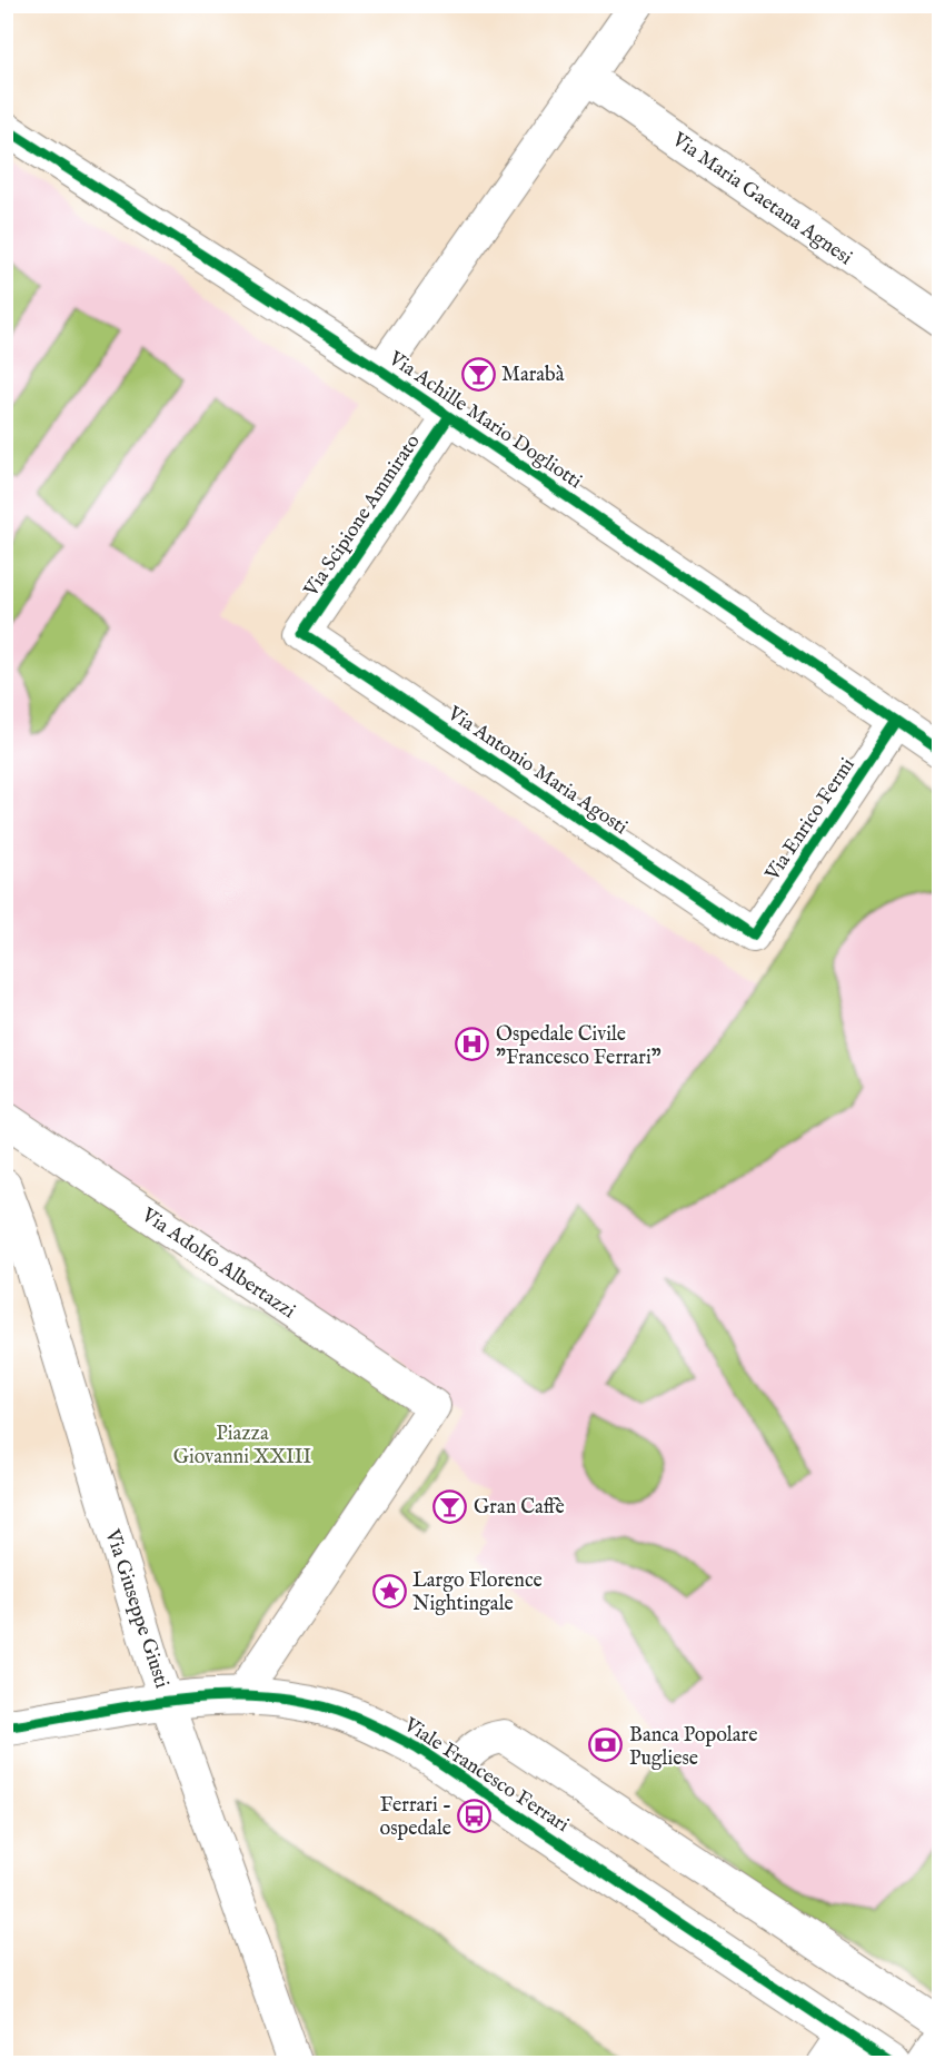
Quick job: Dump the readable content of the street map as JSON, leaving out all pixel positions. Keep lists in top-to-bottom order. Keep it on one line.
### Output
{"streets":{"street":["Via Maria Gaetana Agnesi","Via Achille Mario Dogliotti","Via Scipione Ammirato","Via Antonio Maria Agosti","Via Enrico Fermi","Via Adolfo Albertazzi","Via Giuseppe Giusti","Viale Francesco Ferrari"]},"crossings":[["Via Achille Mario Dogliotti","Via Scipione Ammirato"],["Via Achille Mario Dogliotti","Via Enrico Fermi"],["Via Scipione Ammirato","Via Antonio Maria Agosti"],["Via Antonio Maria Agosti","Via Enrico Fermi"],["Via Adolfo Albertazzi","Viale Francesco Ferrari"],["Via Giuseppe Giusti","Viale Francesco Ferrari"]],"parks":["Piazza Giovanni XXIII"],"places":{"bar":["Marabà","Gran Caffè"],"hospital":["Ospedale Civile \"Francesco Ferrari\""],"place":["Largo Florence Nightingale"],"bank":["Banca Popolare Pugliese"],"bus stop":["Ferrari - ospedale"]}}
